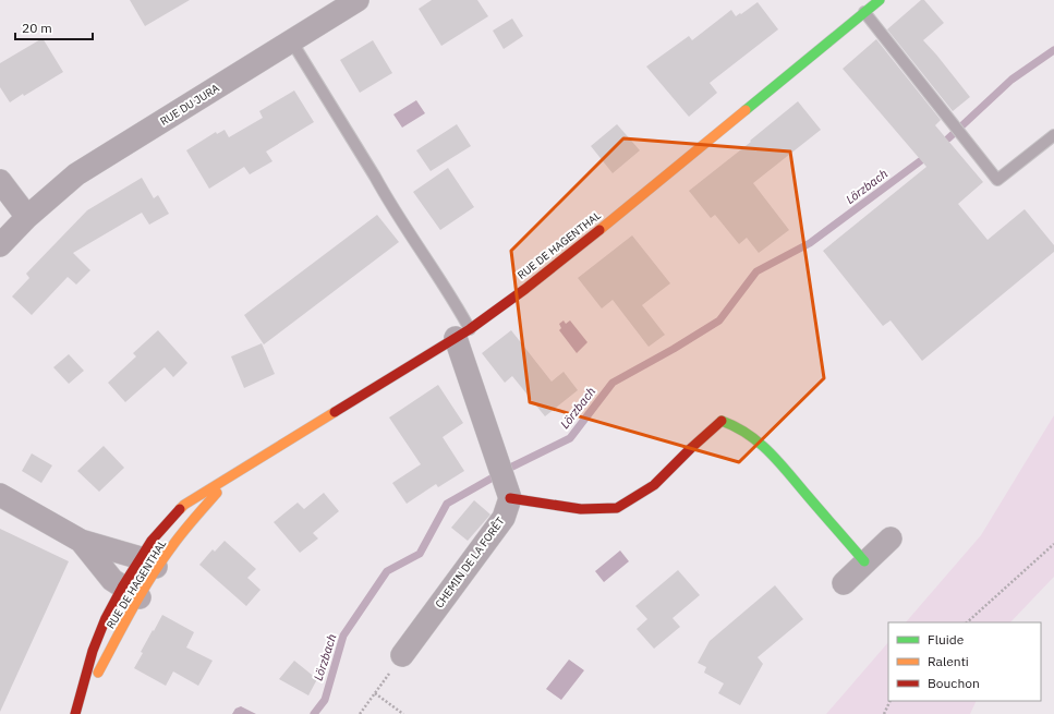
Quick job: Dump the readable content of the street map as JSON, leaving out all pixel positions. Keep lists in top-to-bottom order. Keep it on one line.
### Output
{"streets":{"main road":["RUE DE HAGENTHAL"],"street":["RUE DU JURA","CHEMIN DE LA FORÊT"]},"water":["Lörzbach"],"legend":["Fluide","Ralenti","Bouchon"],"scale_bar":"20 m"}
